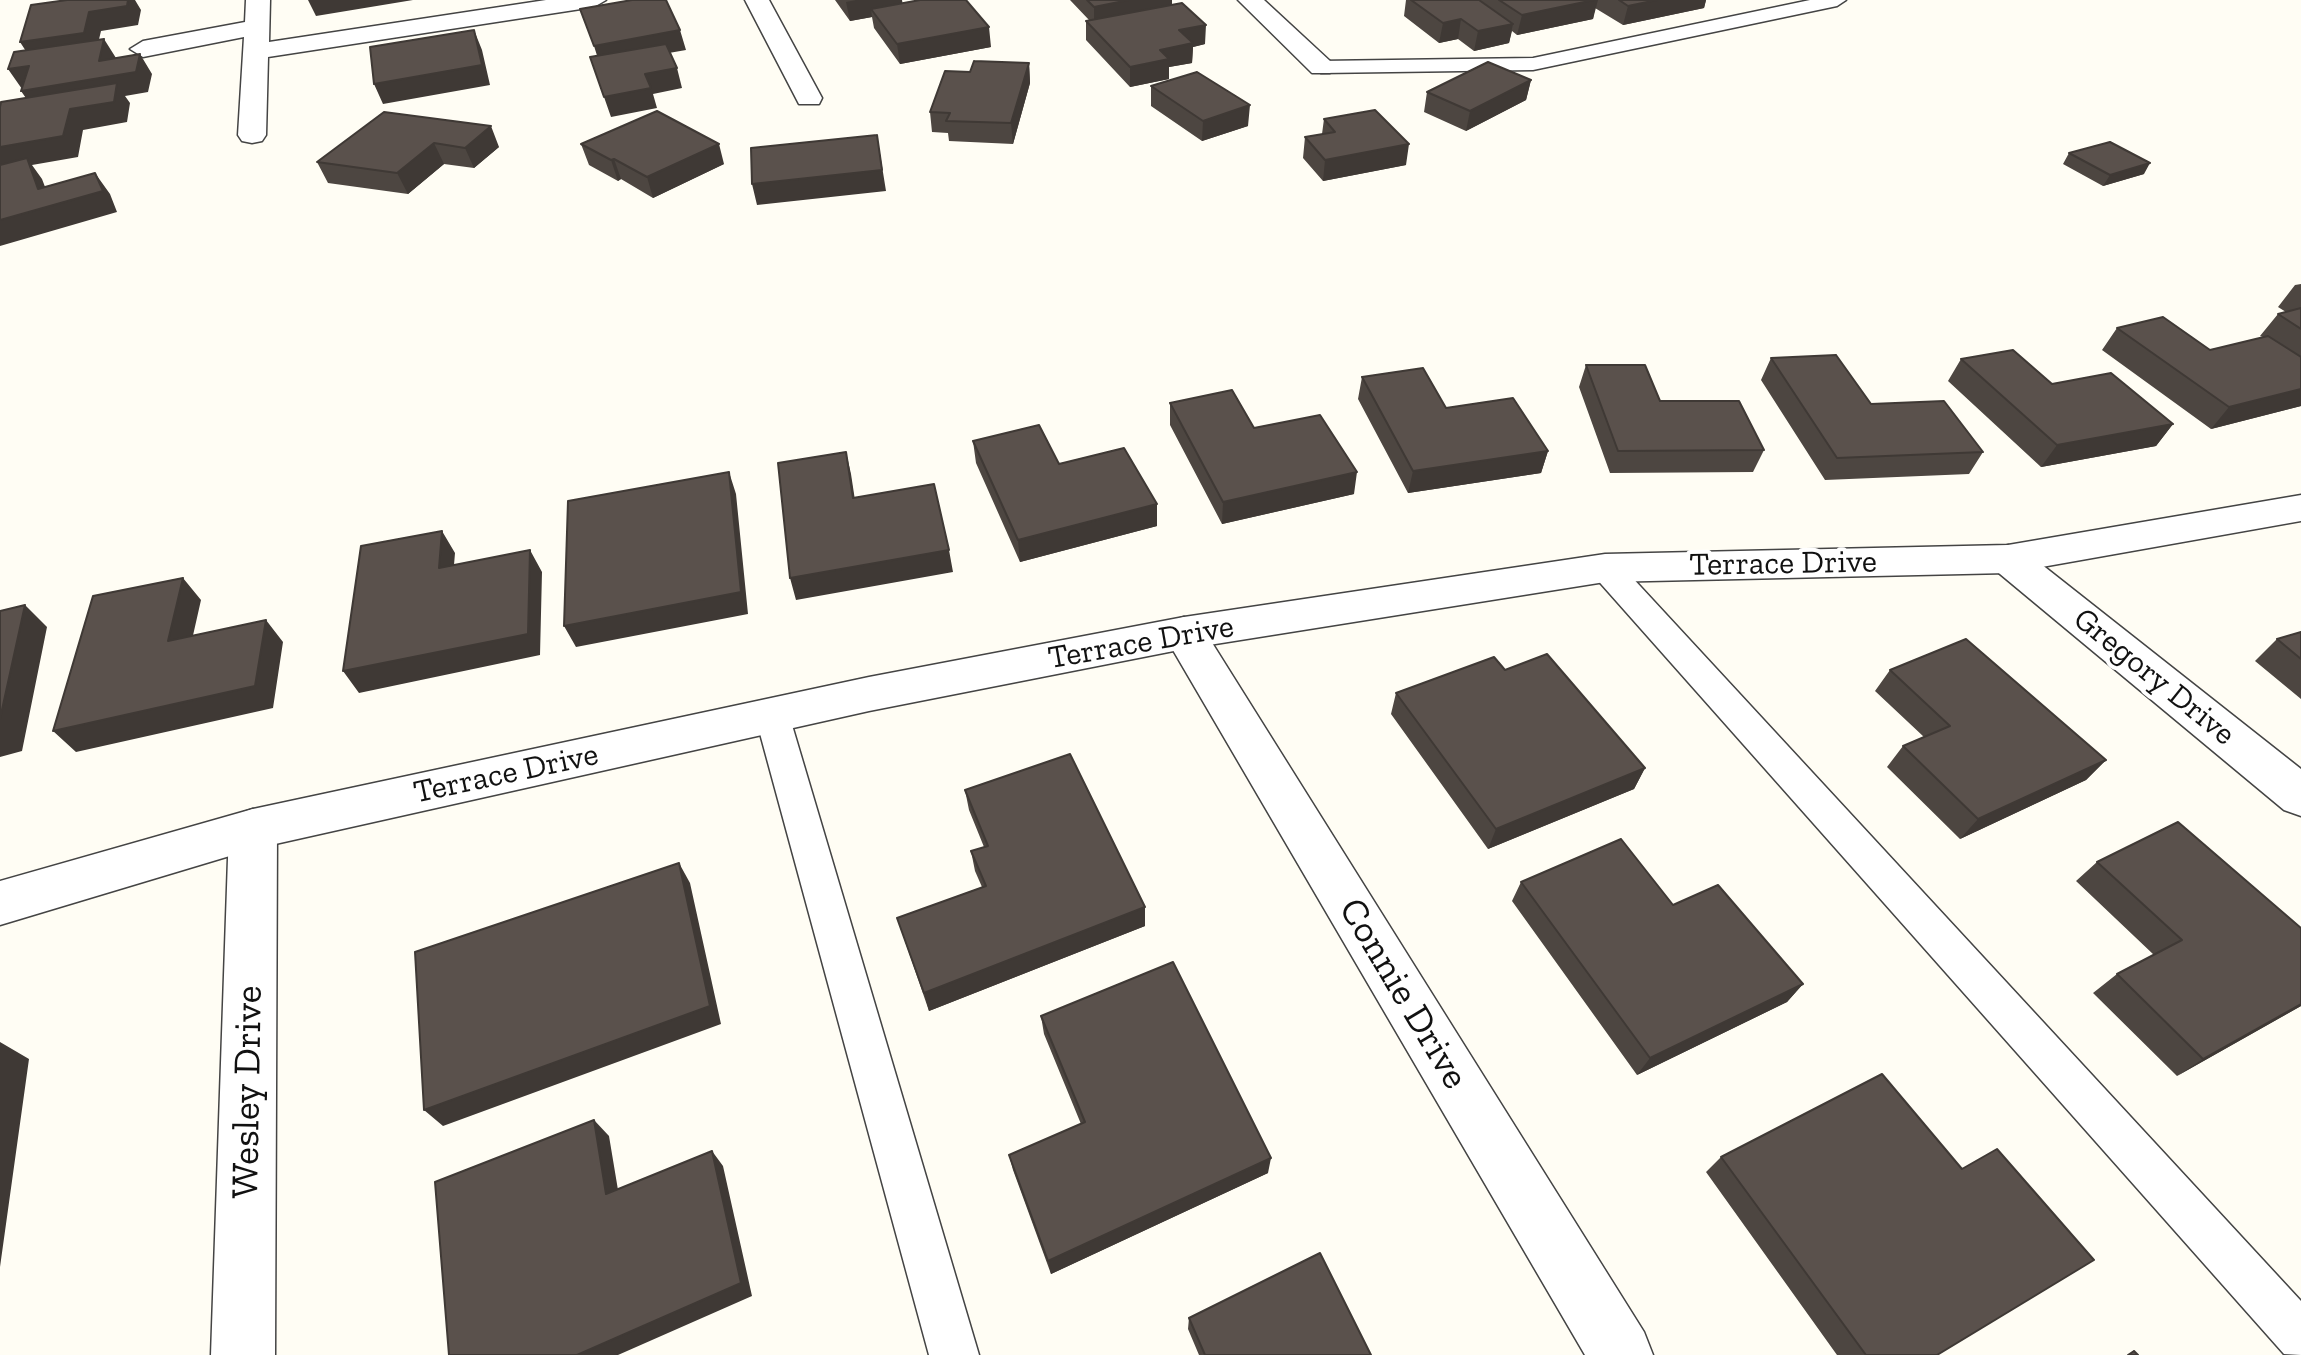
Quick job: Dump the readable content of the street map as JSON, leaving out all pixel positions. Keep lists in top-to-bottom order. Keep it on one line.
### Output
{"streets":{"street":["Terrace Drive","Gregory Drive","Connie Drive","Wesley Drive"]},"crossings":[["Terrace Drive","Gregory Drive"],["Terrace Drive","Connie Drive"],["Terrace Drive","Wesley Drive"]]}
